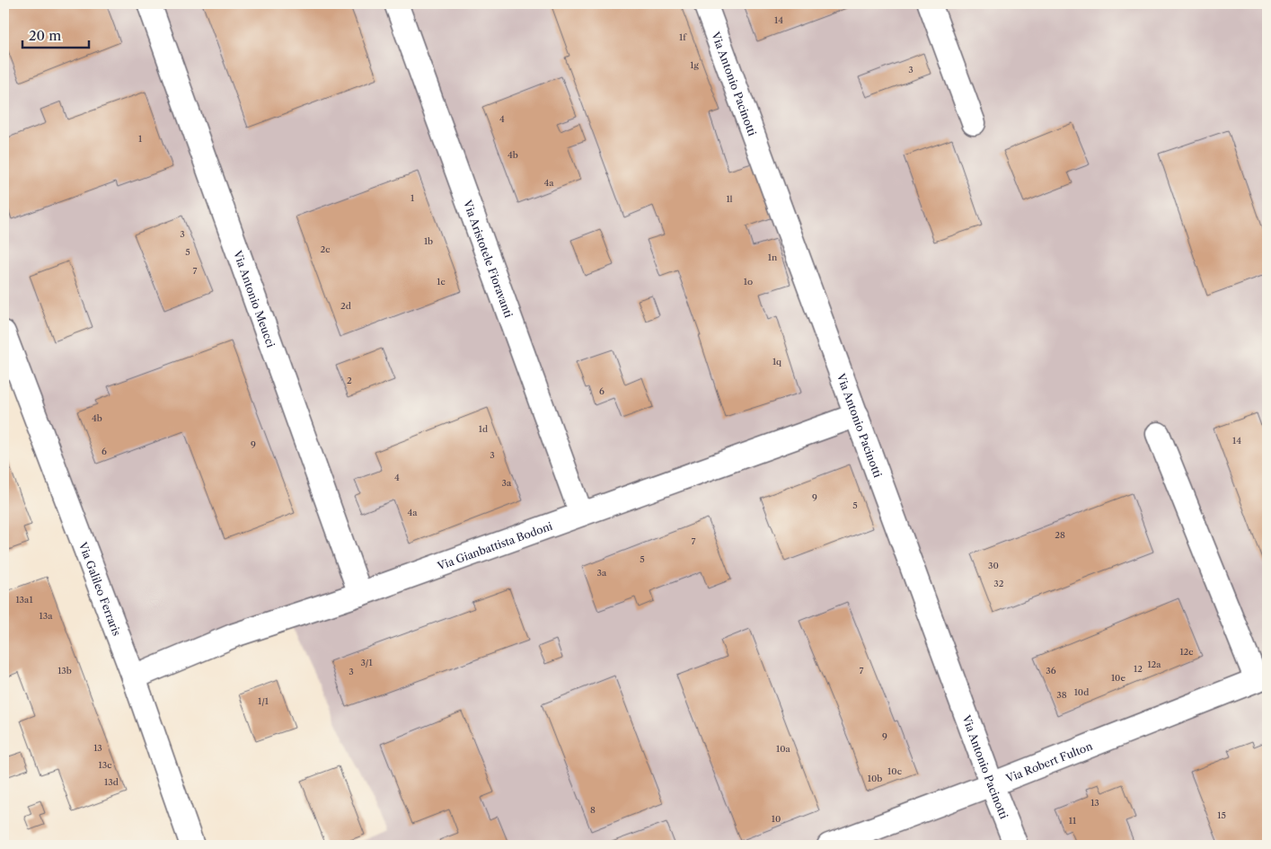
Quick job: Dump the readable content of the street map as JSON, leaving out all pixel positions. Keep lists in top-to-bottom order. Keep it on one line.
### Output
{"streets":{"street":["Via Antonio Pacinotti","Via Aristotele Fioravanti","Via Antonio Meucci","Via Gianbattista Bodoni","Via Galileo Ferraris","Via Robert Fulton"]},"crossings":[["Via Antonio Pacinotti","Via Gianbattista Bodoni"],["Via Antonio Pacinotti","Via Robert Fulton"],["Via Aristotele Fioravanti","Via Gianbattista Bodoni"],["Via Antonio Meucci","Via Gianbattista Bodoni"],["Via Gianbattista Bodoni","Via Galileo Ferraris"]],"house_numbers":["14","1f","1g","3","4","1","4b","4a","1","1l","3","1b","2c","5","1n","7","1c","1o","2d","1q","2","6","4b","1d","14","9","6","3","4","3a","9","5","4a","28","7","5","30","3a","32","13a1","13a","12c","3/1","12a","12","13b","7","36","3","10e","10d","38","1/1","9","13","10a","13c","10c","10b","13d","13","8","15","10","11"],"scale_bar":"20 m"}
